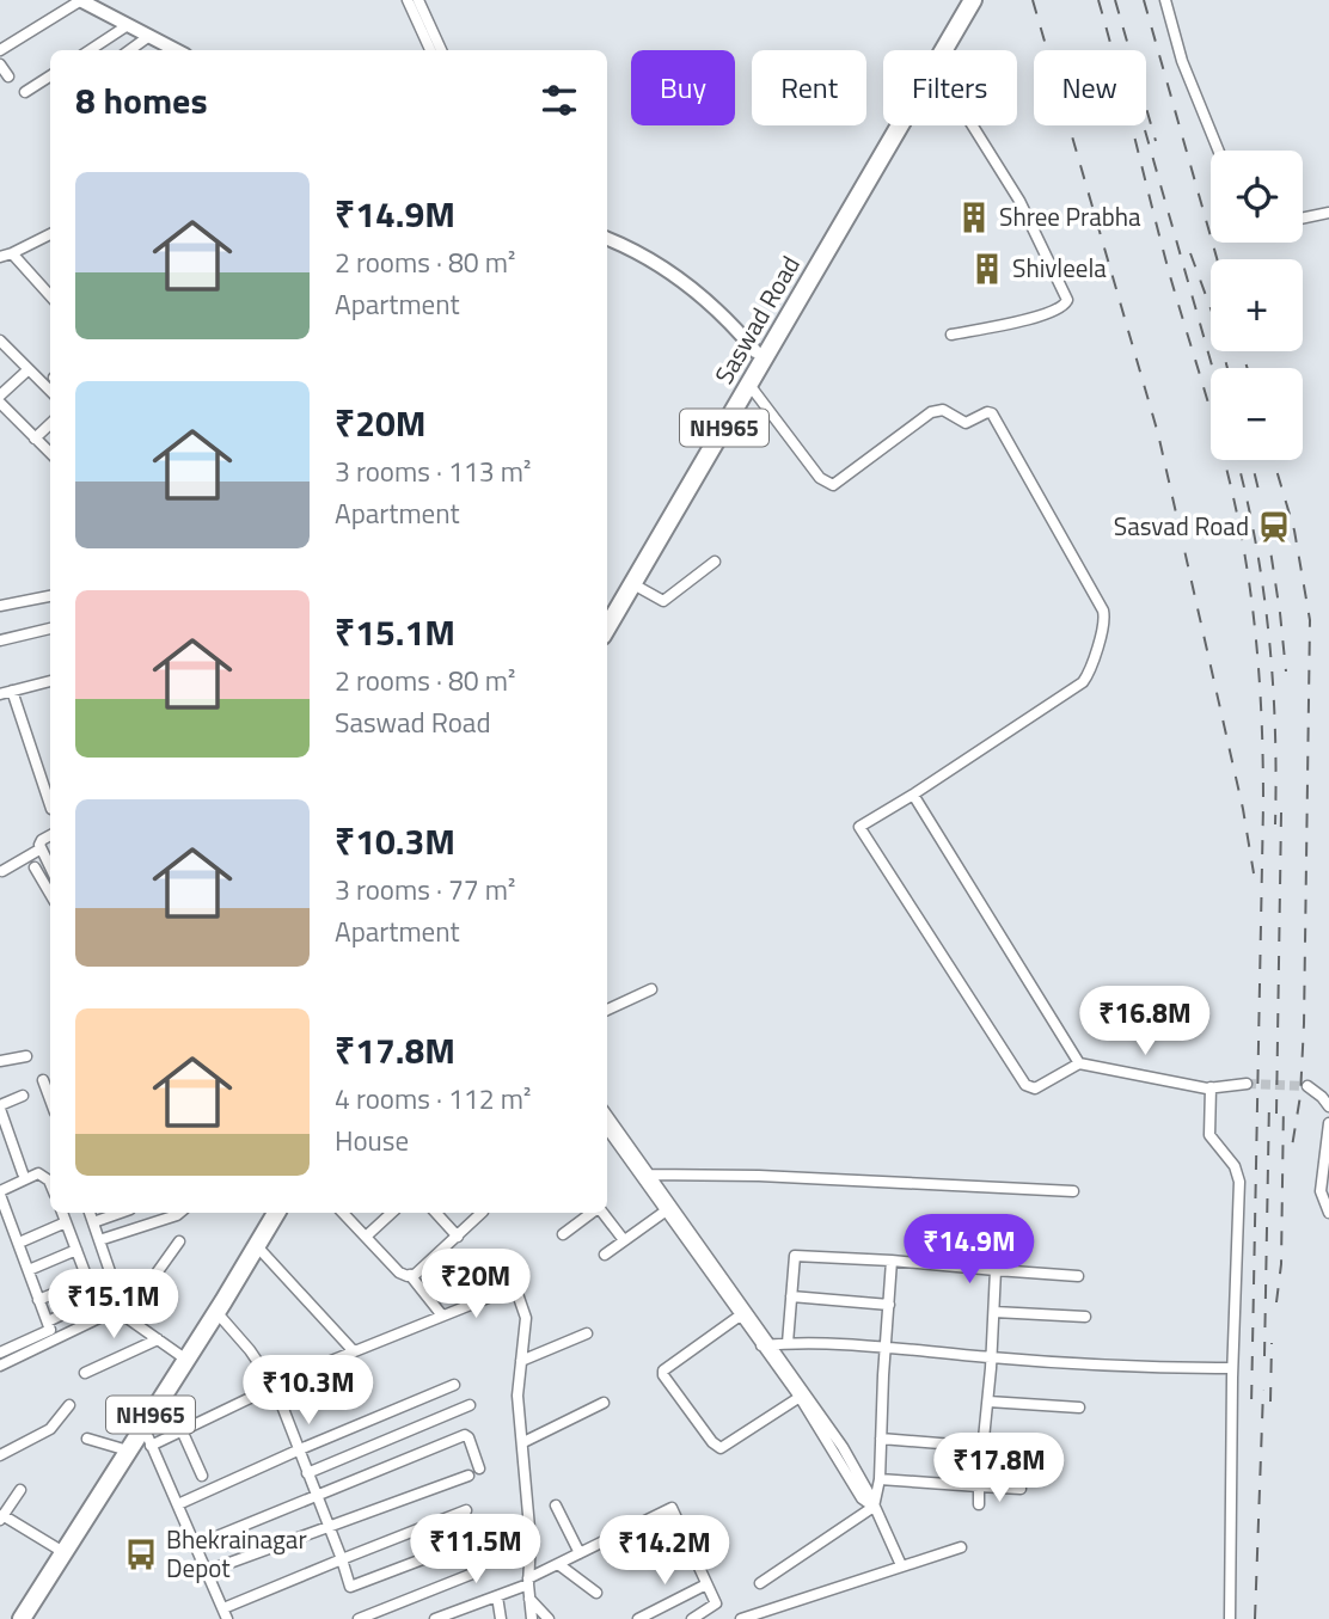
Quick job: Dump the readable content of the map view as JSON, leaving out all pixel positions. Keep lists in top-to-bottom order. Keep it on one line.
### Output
{"streets":{"highway":["Saswad Road","NH965"]},"places":{"building":["Shree Prabha","Shivleela"],"station":["Sasvad Road"],"bus stop":["Bhekrainagar Depot"]},"page":{"chip":["Buy","Rent","Filters","New"],"heading":"8 homes","map_buttons":["+","−"],"list":[{"name":"₹14.9M","note":"2 rooms · 80 m² · Apartment"},{"name":"₹20M","note":"3 rooms · 113 m² · Apartment"},{"name":"₹15.1M","note":"2 rooms · 80 m² · Saswad Road"},{"name":"₹10.3M","note":"3 rooms · 77 m² · Apartment"},{"name":"₹17.8M","note":"4 rooms · 112 m² · House"}],"price":["₹16.8M","₹14.9M","₹20M","₹15.1M","₹10.3M","₹17.8M","₹11.5M","₹14.2M"]}}
